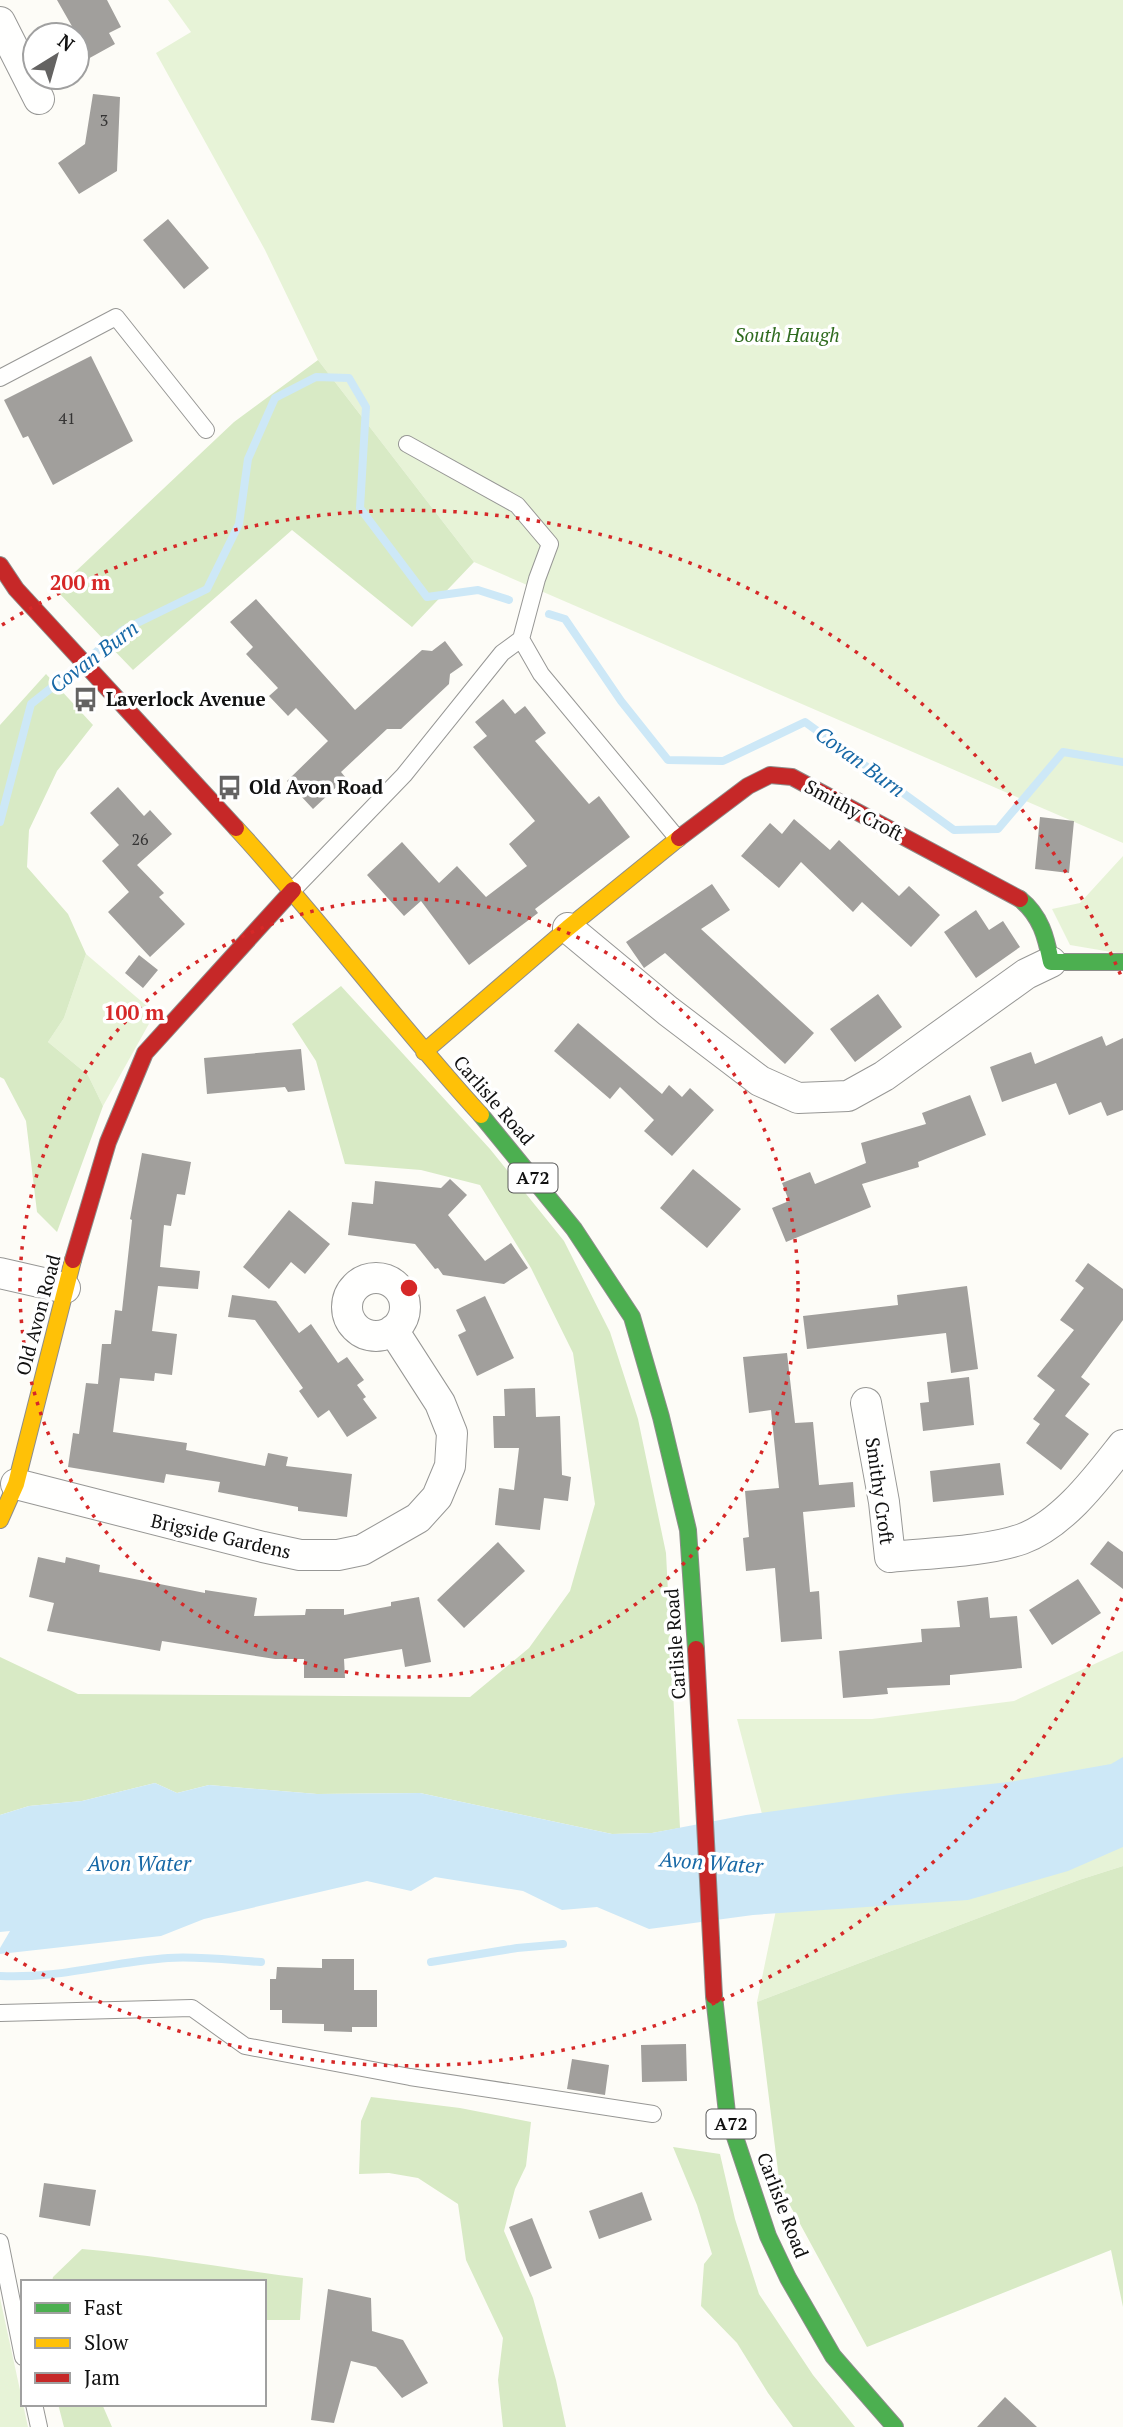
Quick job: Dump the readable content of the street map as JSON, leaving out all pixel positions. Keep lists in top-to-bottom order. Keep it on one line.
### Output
{"streets":{"main road":["Smithy Croft","Carlisle Road","A72","Old Avon Road"],"street":["Brigside Gardens"]},"crossings":[["Smithy Croft","Carlisle Road"],["Carlisle Road","Old Avon Road"],["Old Avon Road","Brigside Gardens"]],"water":["Covan Burn","Avon Water"],"parks":["South Haugh"],"places":{"bus stop":["Laverlock Avenue","Old Avon Road"]},"house_numbers":["3","41","26"],"legend":["Fast","Slow","Jam"],"north":"top right","rings":["200 m","100 m"]}
